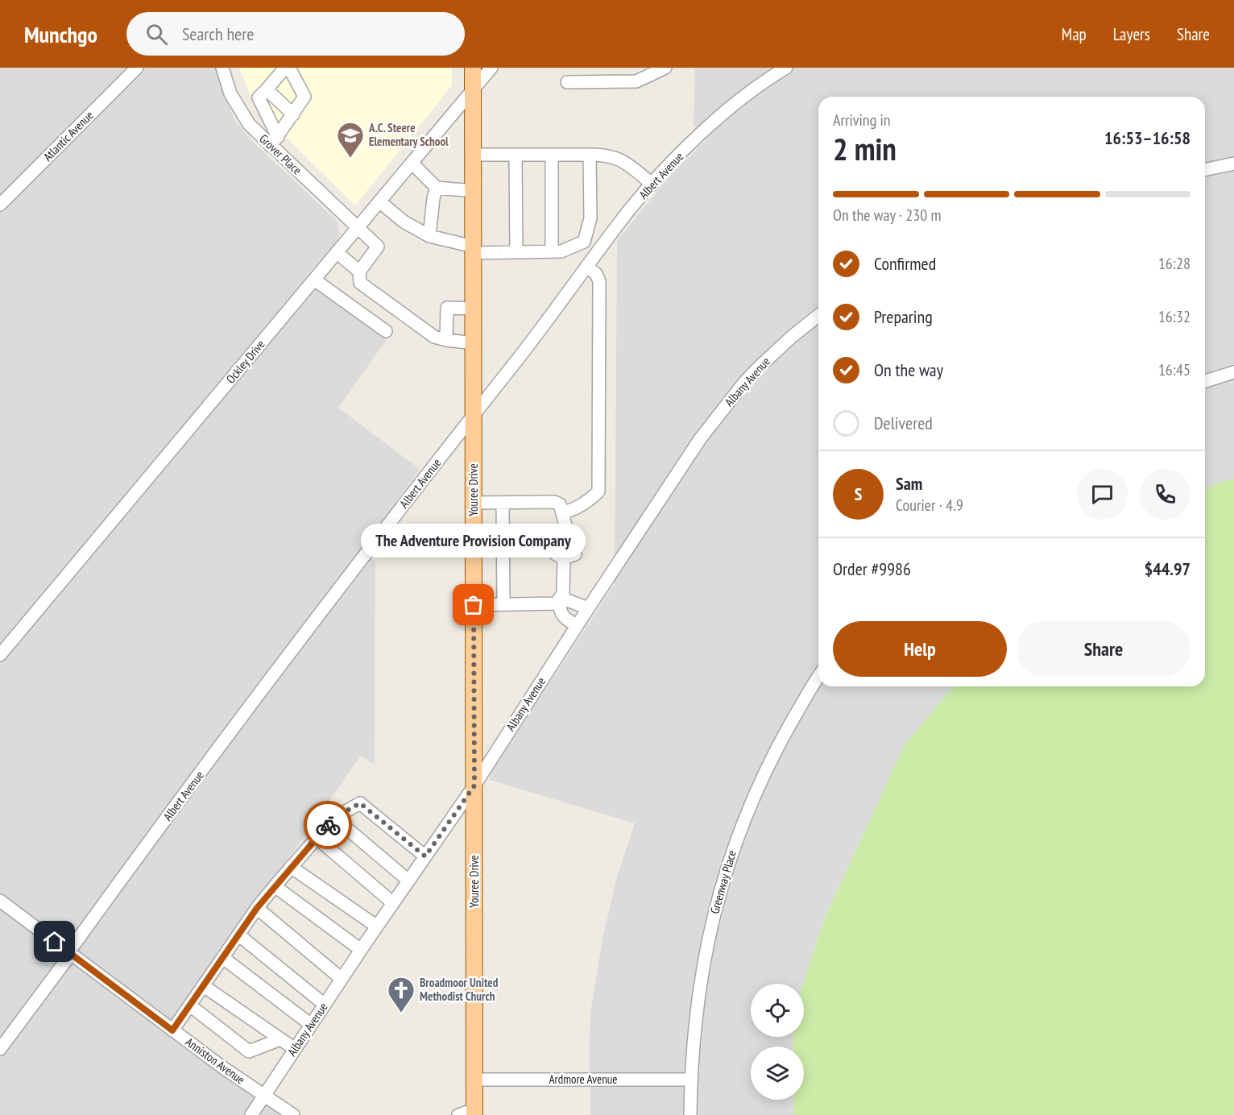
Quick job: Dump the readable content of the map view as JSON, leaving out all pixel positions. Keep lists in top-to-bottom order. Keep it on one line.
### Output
{"streets":{"main road":["Youree Drive"],"street":["Atlantic Avenue","Grover Place","Albert Avenue","Ockley Drive","Albany Avenue","Greenway Place","Anniston Avenue","Ardmore Avenue"]},"crossings":[["Grover Place","Ockley Drive"],["Albert Avenue","Youree Drive"],["Albert Avenue","Anniston Avenue"],["Ockley Drive","Youree Drive"],["Albany Avenue","Youree Drive"],["Albany Avenue","Anniston Avenue"],["Youree Drive","Ardmore Avenue"],["Greenway Place","Ardmore Avenue"]],"places":{"school or university":["A.C. Steere Elementary School"],"other":["The Adventure Provision Company"],"church":["Broadmoor United Methodist Church"]},"page":{"header":"Munchgo","search":"Search here","nav":["Map","Layers","Share"],"heading":["2 min","Arriving in","16:53–16:58"],"panel":["Sam","Courier · 4.9","Order #9986","$44.97"],"bar":"On the way · 230 m","list":[["Confirmed","16:28"],["Preparing","16:32"],["On the way","16:45"],"Delivered"],"round":"S","bubble":"The Adventure Provision Company","buttons":["Help","Share"]}}
